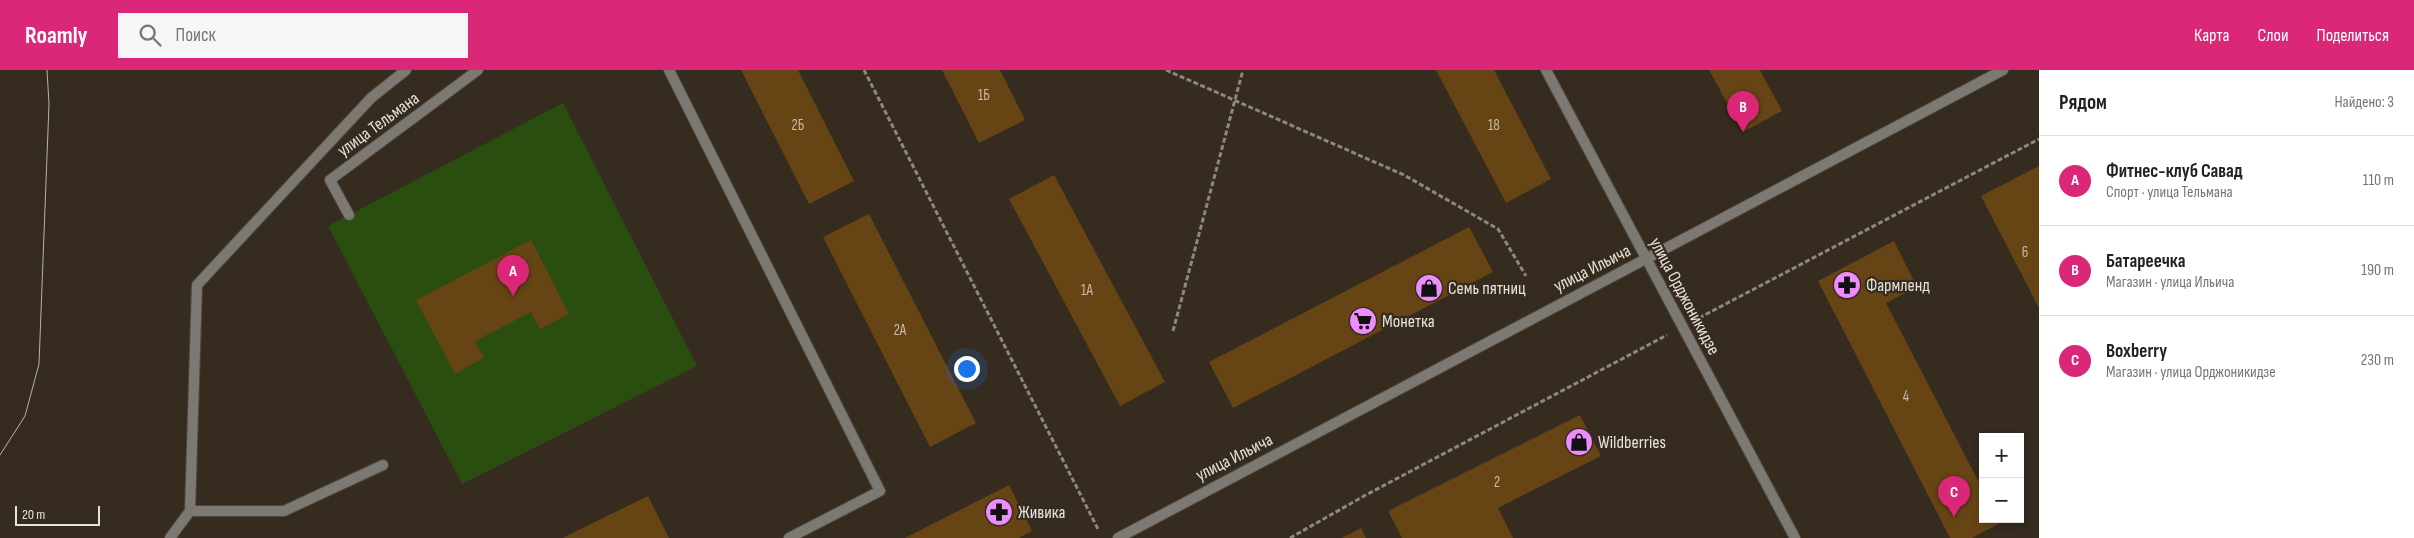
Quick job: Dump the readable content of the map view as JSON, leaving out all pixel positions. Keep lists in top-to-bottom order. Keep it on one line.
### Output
{"streets":{"street":["улица Тельмана","улица Ильича","улица Орджоникидзе"]},"crossings":[["улица Ильича","улица Орджоникидзе"]],"places":{"pharmacy":["Фармленд","Живика"],"shop":["Семь пятниц","Wildberries"],"supermarket":["Монетка"]},"house_numbers":["1Б","2Б","18","6","1А","2А","4","2"],"scale_bar":"20 m","page":{"header":"Roamly","search":"Поиск","nav":["Карта","Слои","Поделиться"],"heading":["Рядом","Найдено: 3"],"pins":["B","A","C"],"list":[{"mark":"A","name":"Фитнес-клуб Савад","note":"Спорт · улица Тельмана","value":"110 m"},{"mark":"B","name":"Батареечка","note":"Магазин · улица Ильича","value":"190 m"},{"mark":"C","name":"Boxberry","note":"Магазин · улица Орджоникидзе","value":"230 m"}],"map_buttons":["+","−"],"scale":"20 m"}}
